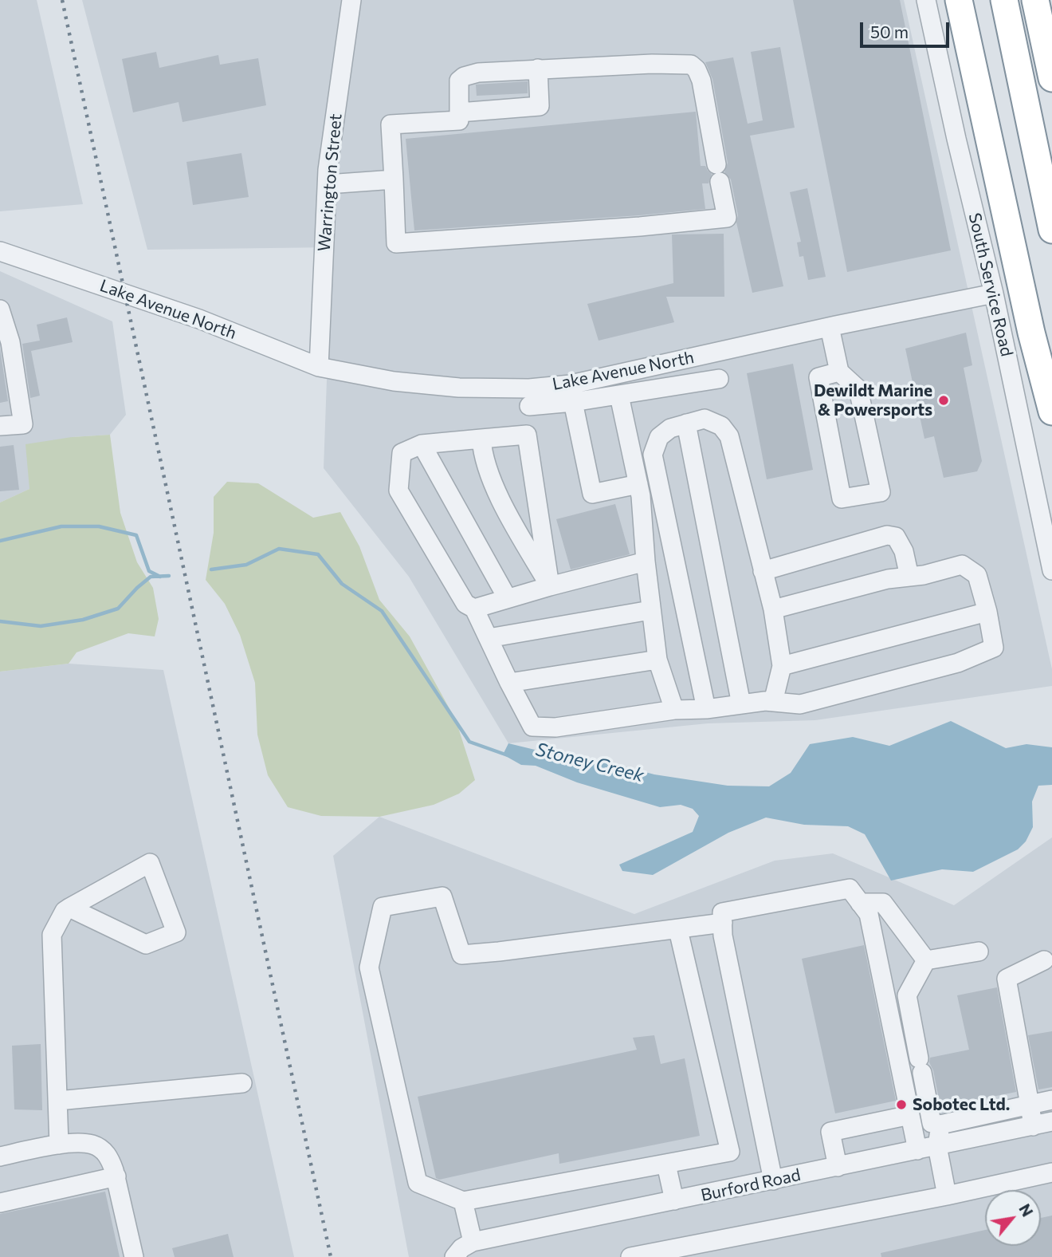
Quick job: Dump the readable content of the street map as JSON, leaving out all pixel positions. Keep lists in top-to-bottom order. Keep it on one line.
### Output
{"streets":{"street":["Warrington Street","South Service Road","Lake Avenue North","Burford Road"]},"crossings":[["Warrington Street","Lake Avenue North"],["South Service Road","Lake Avenue North"]],"water":["Stoney Creek"],"places":["Dewildt Marine & Powersports","Sobotec Ltd."],"scale_bar":"50 m","north":"top right"}
